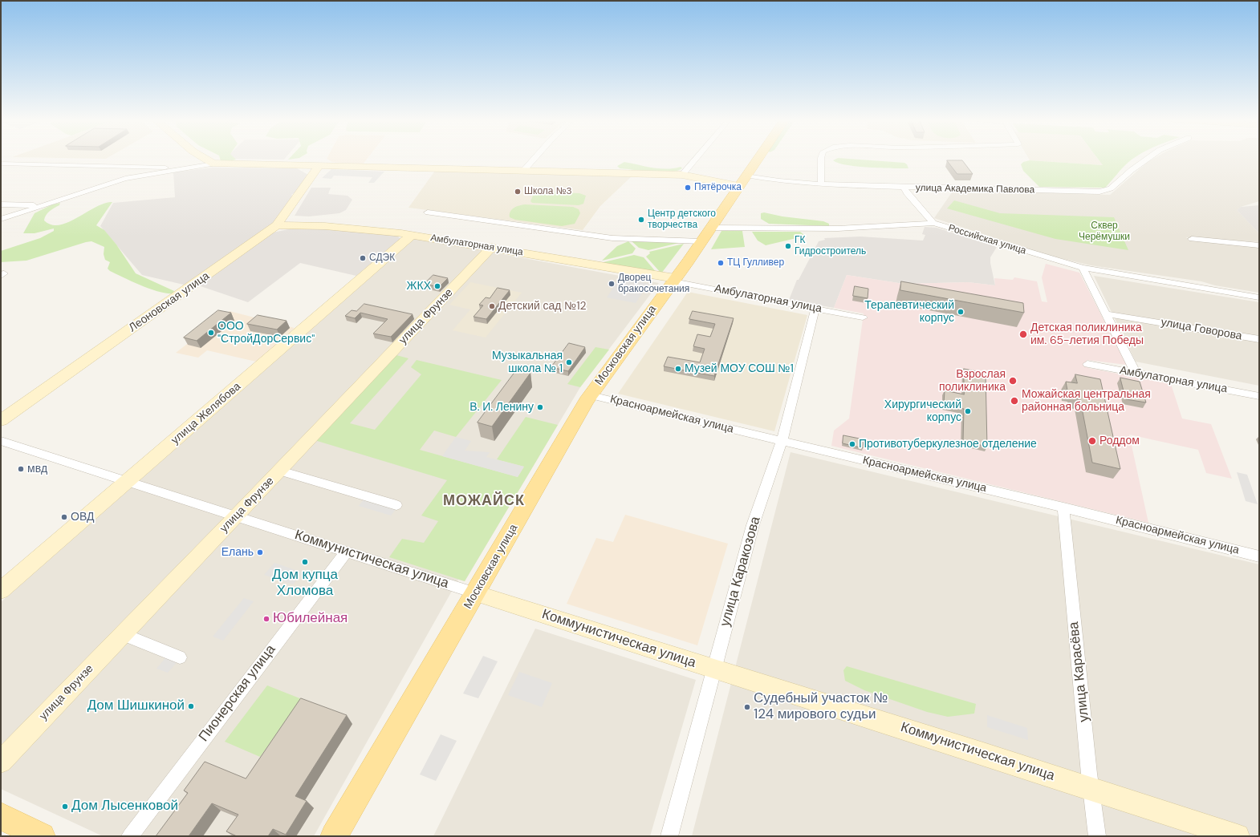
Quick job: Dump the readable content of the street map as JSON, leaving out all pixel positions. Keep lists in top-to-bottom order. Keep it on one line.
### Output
{"streets":{"main road":["Московская улица"],"street":["улица Академика Павлова","Российская улица","Амбулаторная улица","Леоновская улица","улица Фрунзе","улица Говорова","улица Желябова","Красноармейская улица","Коммунистическая улица","улица Каракозова","улица Карасёва","Пионерская улица"]},"crossings":[["улица Академика Павлова","Московская улица"],["Российская улица","Московская улица"],["Амбулаторная улица","Леоновская улица"],["Амбулаторная улица","улица Фрунзе"],["Амбулаторная улица","Московская улица"],["Амбулаторная улица","улица Желябова"],["Амбулаторная улица","улица Каракозова"],["улица Фрунзе","Коммунистическая улица"],["Московская улица","Красноармейская улица"],["Московская улица","Коммунистическая улица"],["улица Желябова","Коммунистическая улица"],["Красноармейская улица","улица Каракозова"],["Красноармейская улица","улица Карасёва"],["Коммунистическая улица","улица Каракозова"],["Коммунистическая улица","улица Карасёва"],["Коммунистическая улица","Пионерская улица"]],"districts":["МОЖАЙСК"],"parks":["Сквер Черёмушки"],"places":["Пятёрочка","Школа №3","Центр детского творчества","ГК Гидростроитель","СДЭК","ТЦ Гулливер","Дворец бракосочетания","ЖКХ","Детский сад №12","Терапевтический корпус","ООО \"СтройДорСервис\"","Детская поликлиника им. 65-летия Победы","Музыкальная школа № 1","Музей МОУ СОШ №1","Взрослая поликлиника","Можайская центральная районная больница","В. И. Ленину","Хирургический корпус","Роддом","Противотуберкулезное отделение","мвд","ОВД","Елань","Дом купца Хломова","Юбилейная","Дом Шишкиной","Судебный участок № 124 мирового судьи","Дом Лысенковой"]}
